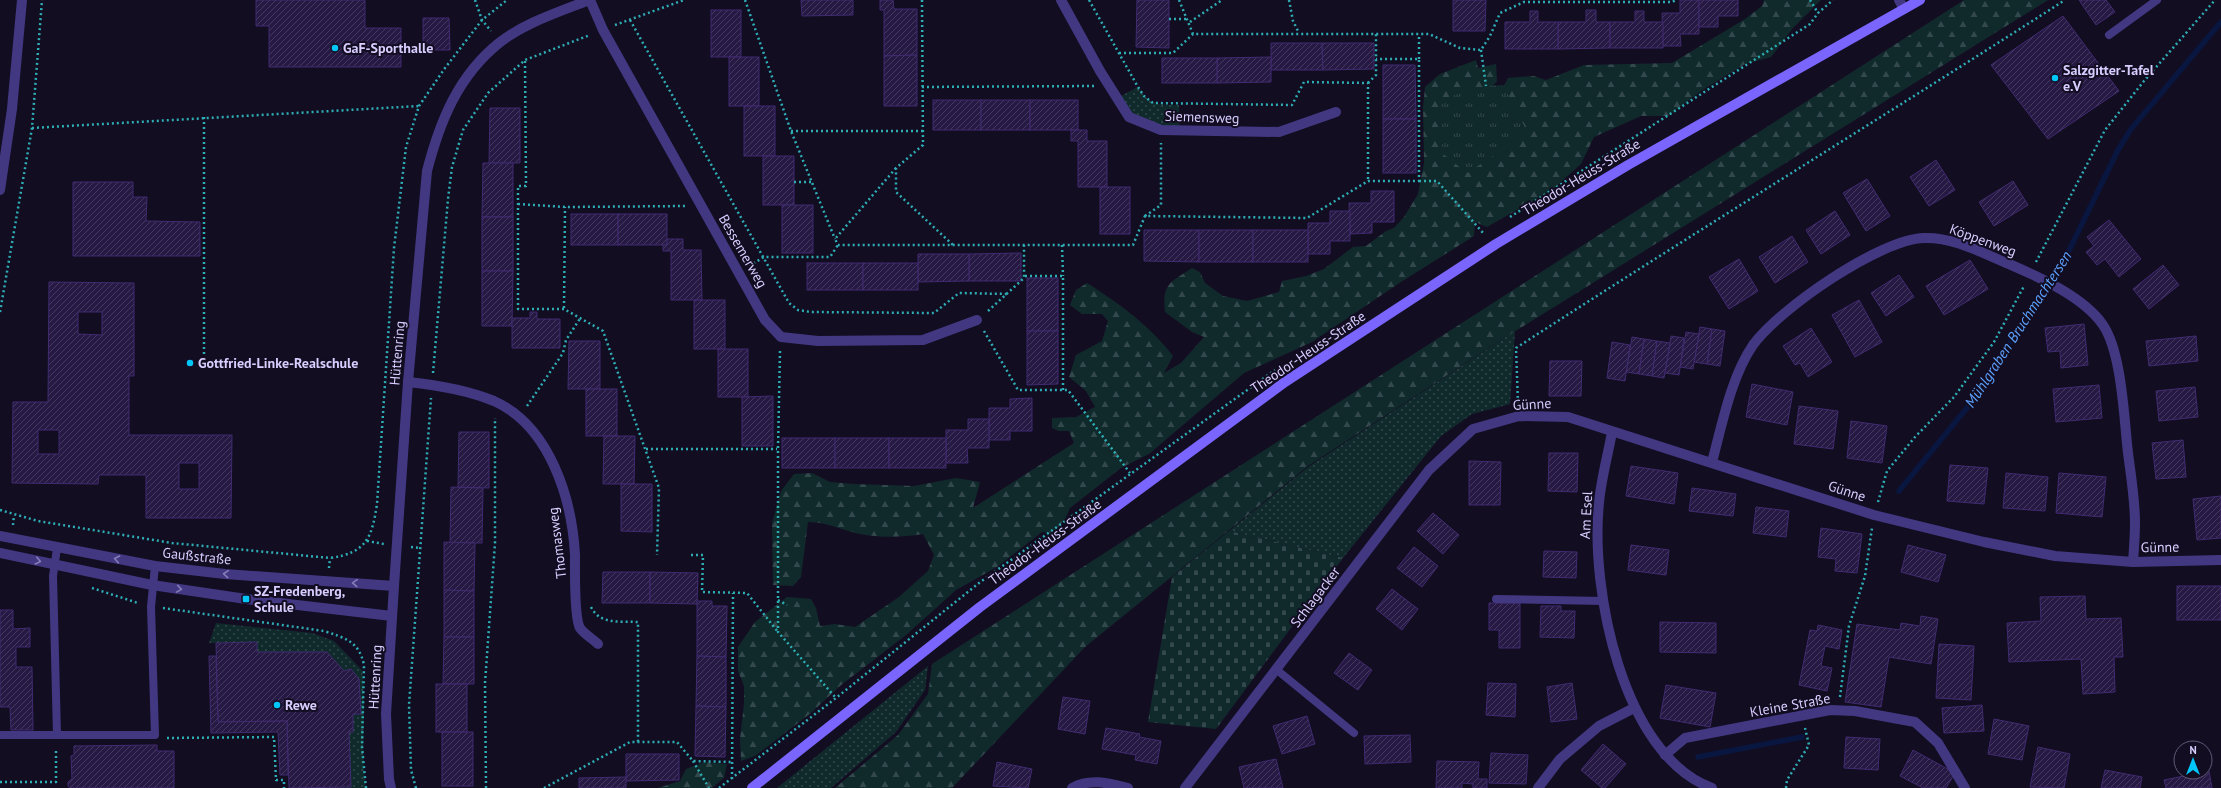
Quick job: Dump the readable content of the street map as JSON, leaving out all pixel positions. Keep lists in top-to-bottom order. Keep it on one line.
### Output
{"streets":{"street":["Siemensweg","Theodor-Heuss-Straße","Köppenweg","Bessemerweg","Hüttenring","Günne","Am Esel","Thomasweg","Gaußstraße","Schlagacker","Kleine Straße"]},"crossings":[["Köppenweg","Günne"],["Bessemerweg","Hüttenring"],["Hüttenring","Thomasweg"],["Hüttenring","Gaußstraße"],["Günne","Am Esel"],["Günne","Schlagacker"]],"water":["Mühlgraben Bruchmachtersen"],"places":{"other":["GaF-Sporthalle","Salzgitter-Tafel e.V","Gottfried-Linke-Realschule","Rewe"],"transit":["SZ-Fredenberg, Schule"]},"north":"top"}
